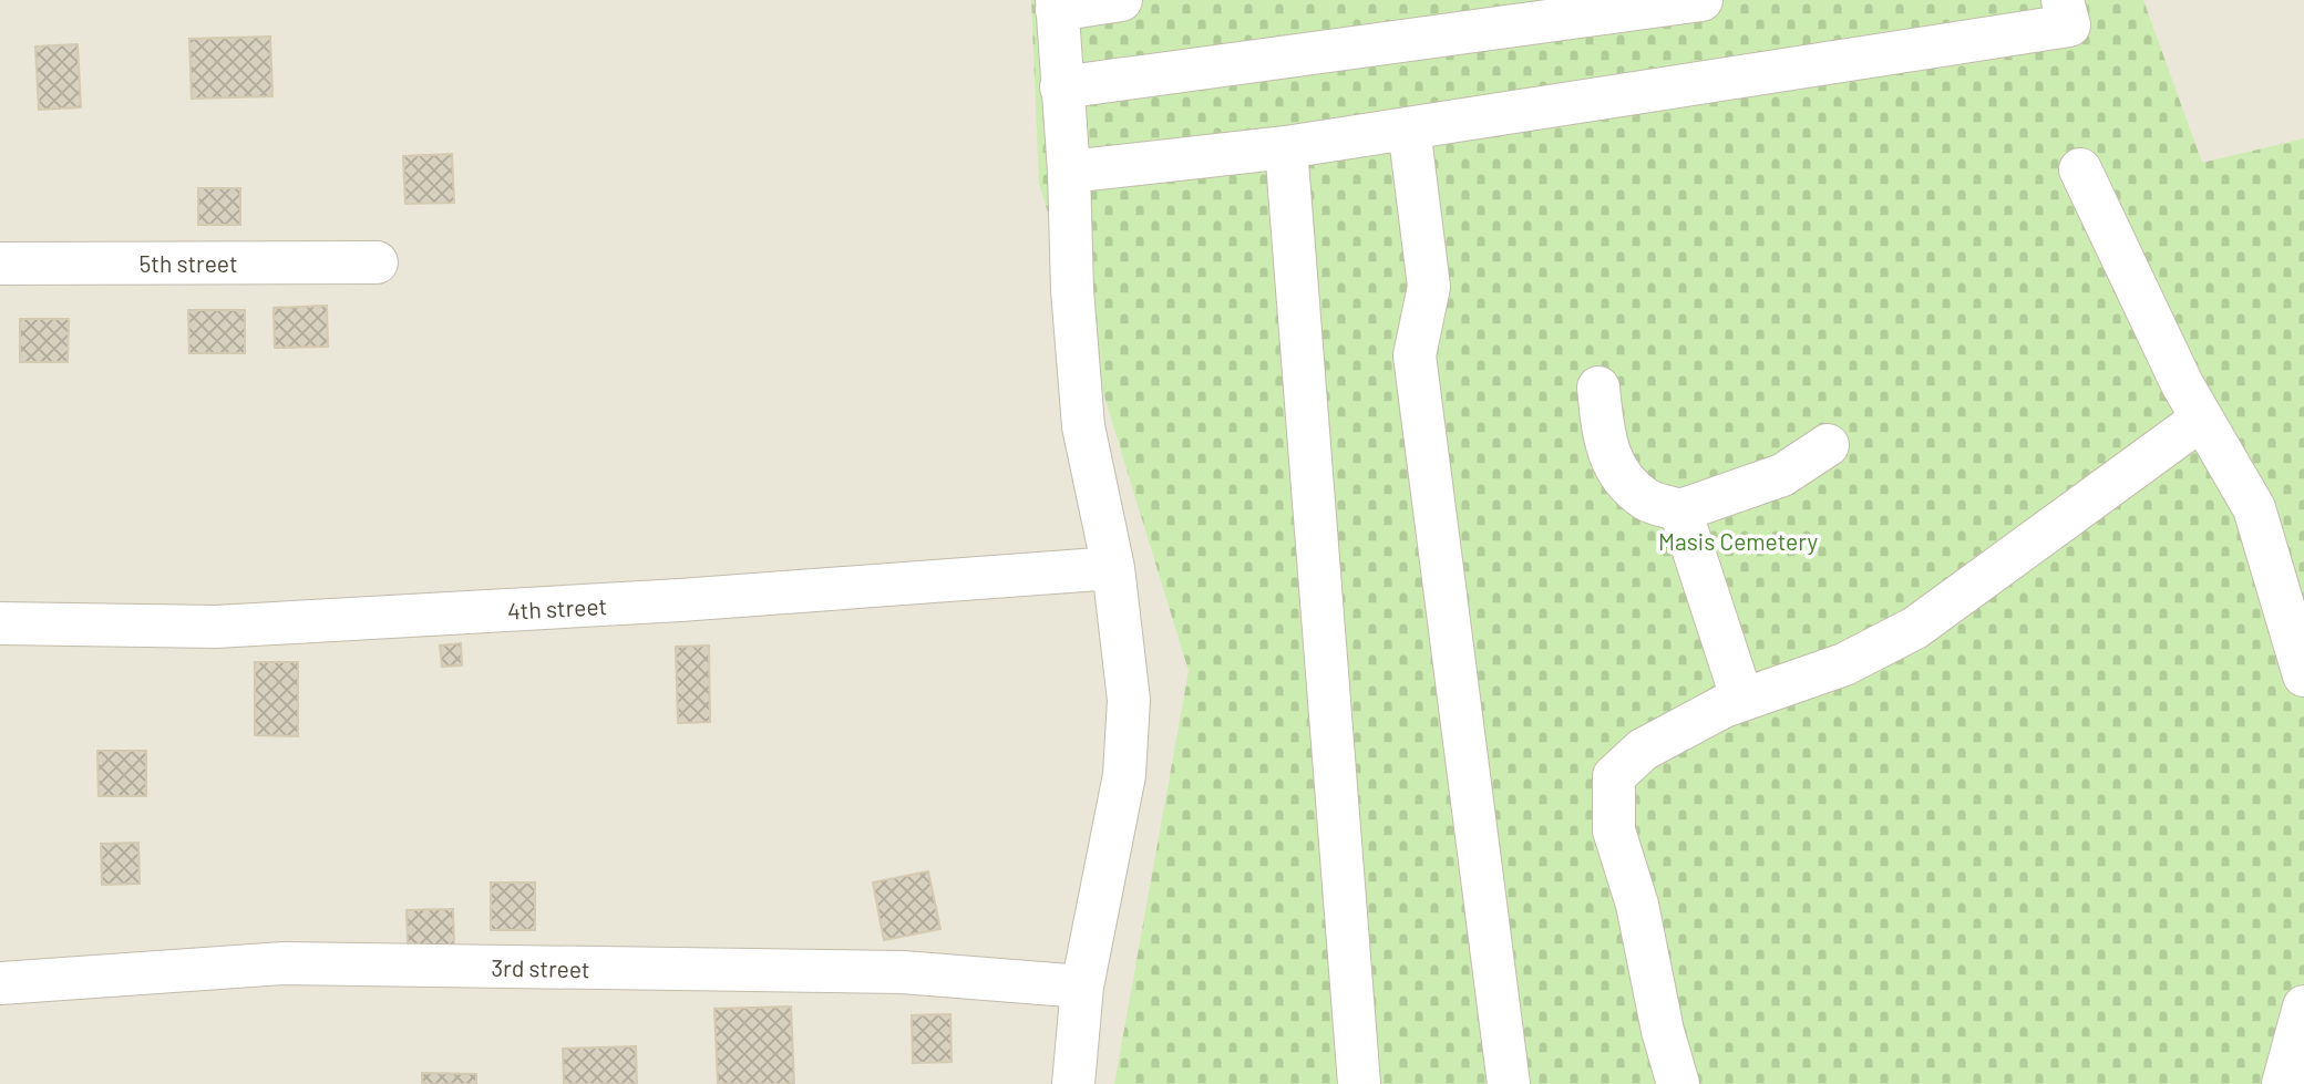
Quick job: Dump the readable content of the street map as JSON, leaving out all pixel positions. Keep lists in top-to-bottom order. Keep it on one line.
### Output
{"streets":{"street":["5th street","4th street","3rd street"]},"parks":["Masis Cemetery"]}
